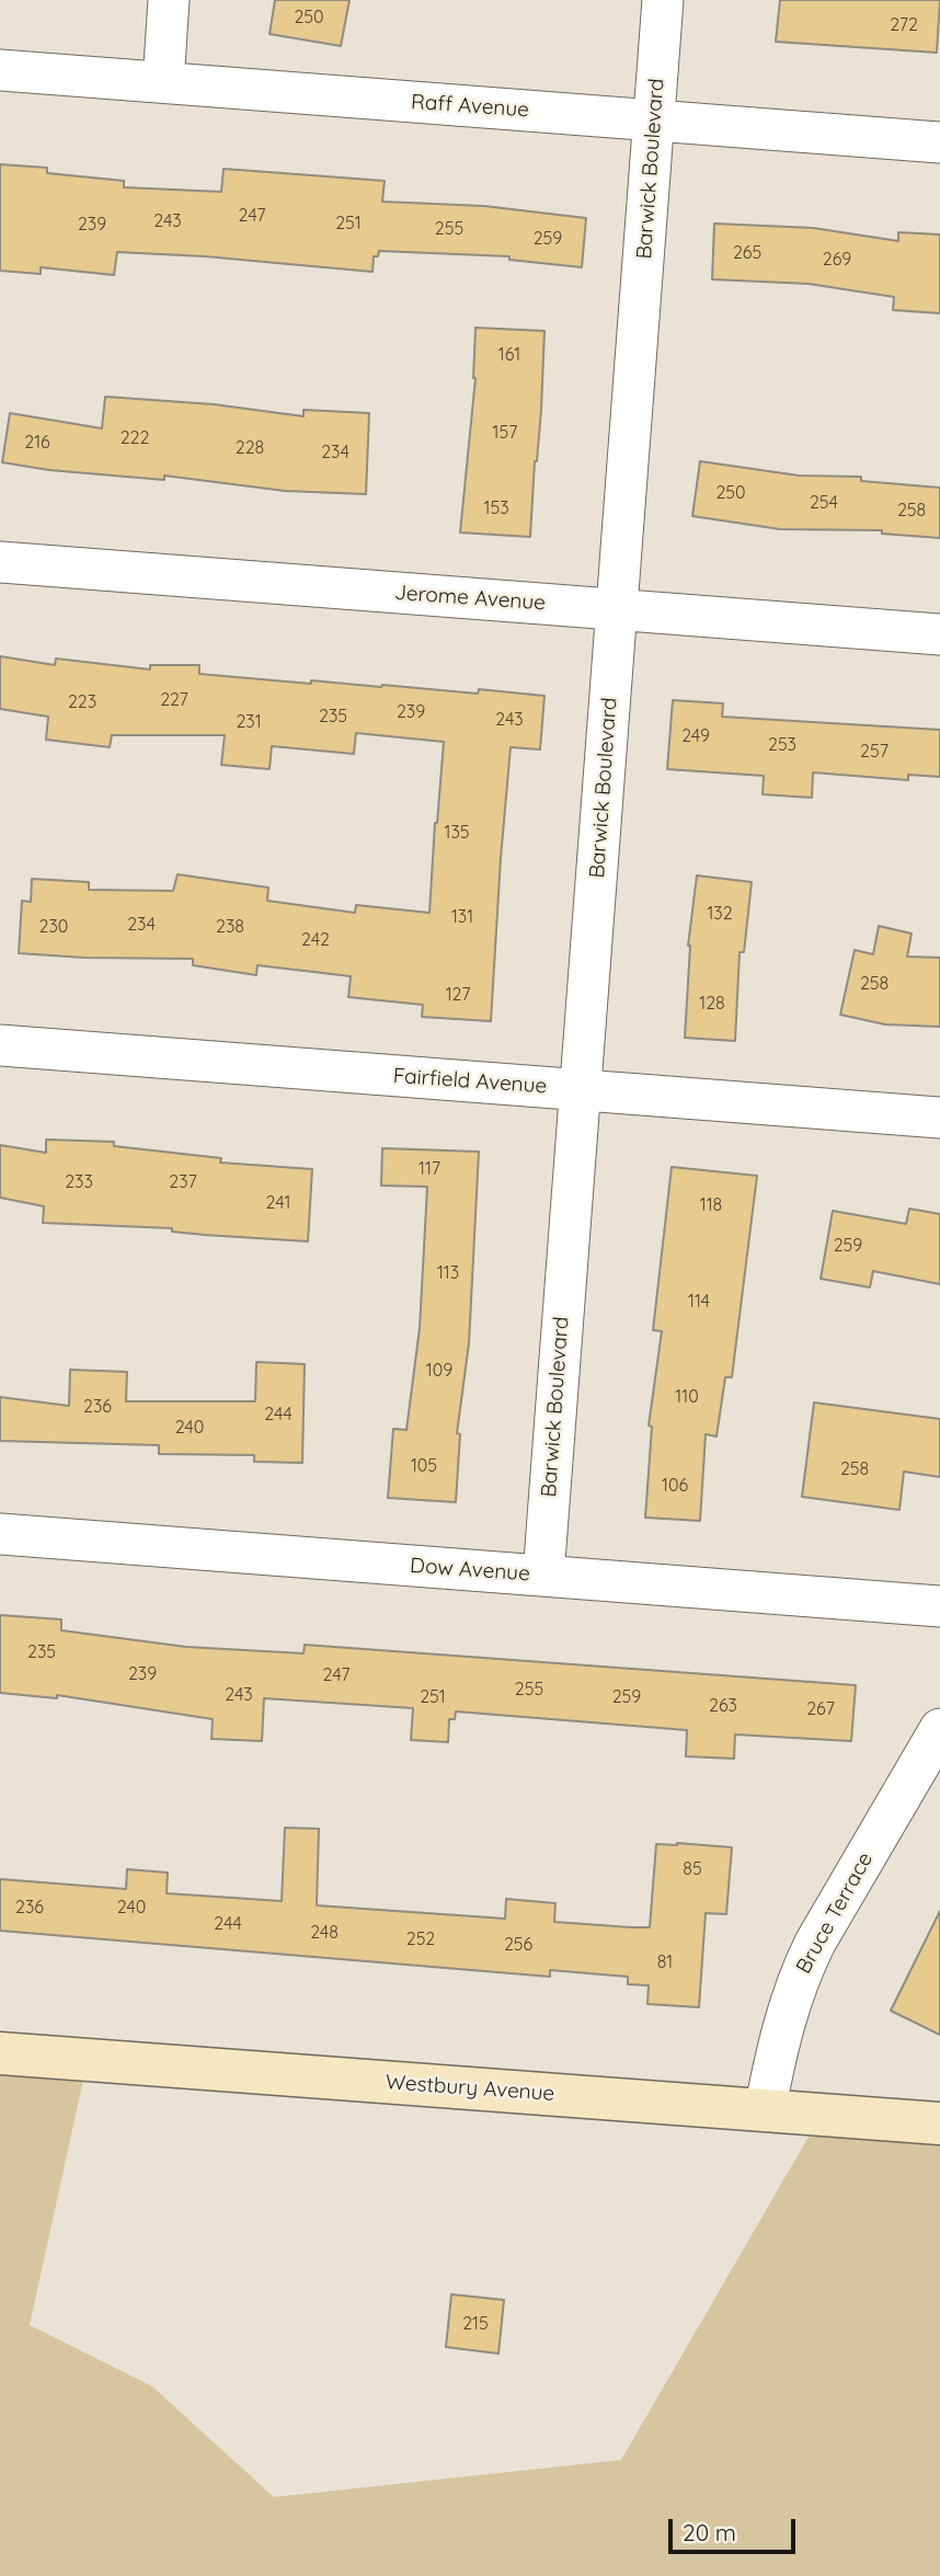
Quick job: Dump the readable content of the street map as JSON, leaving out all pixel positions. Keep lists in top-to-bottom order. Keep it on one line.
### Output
{"streets":{"main road":["Westbury Avenue"],"street":["Raff Avenue","Barwick Boulevard","Jerome Avenue","Fairfield Avenue","Dow Avenue","Bruce Terrace"]},"crossings":[["Raff Avenue","Barwick Boulevard"],["Barwick Boulevard","Jerome Avenue"],["Barwick Boulevard","Fairfield Avenue"],["Barwick Boulevard","Dow Avenue"],["Bruce Terrace","Westbury Avenue"]],"house_numbers":["250","272","247","243","251","239","255","259","265","269","161","157","222","216","228","234","250","254","153","258","227","223","239","235","243","231","249","253","257","135","132","131","234","230","238","242","258","127","128","117","233","237","241","118","259","113","114","109","110","236","244","240","105","258","106","235","239","247","255","243","251","259","263","267","85","236","240","244","248","252","256","81","215"],"scale_bar":"20 m"}
